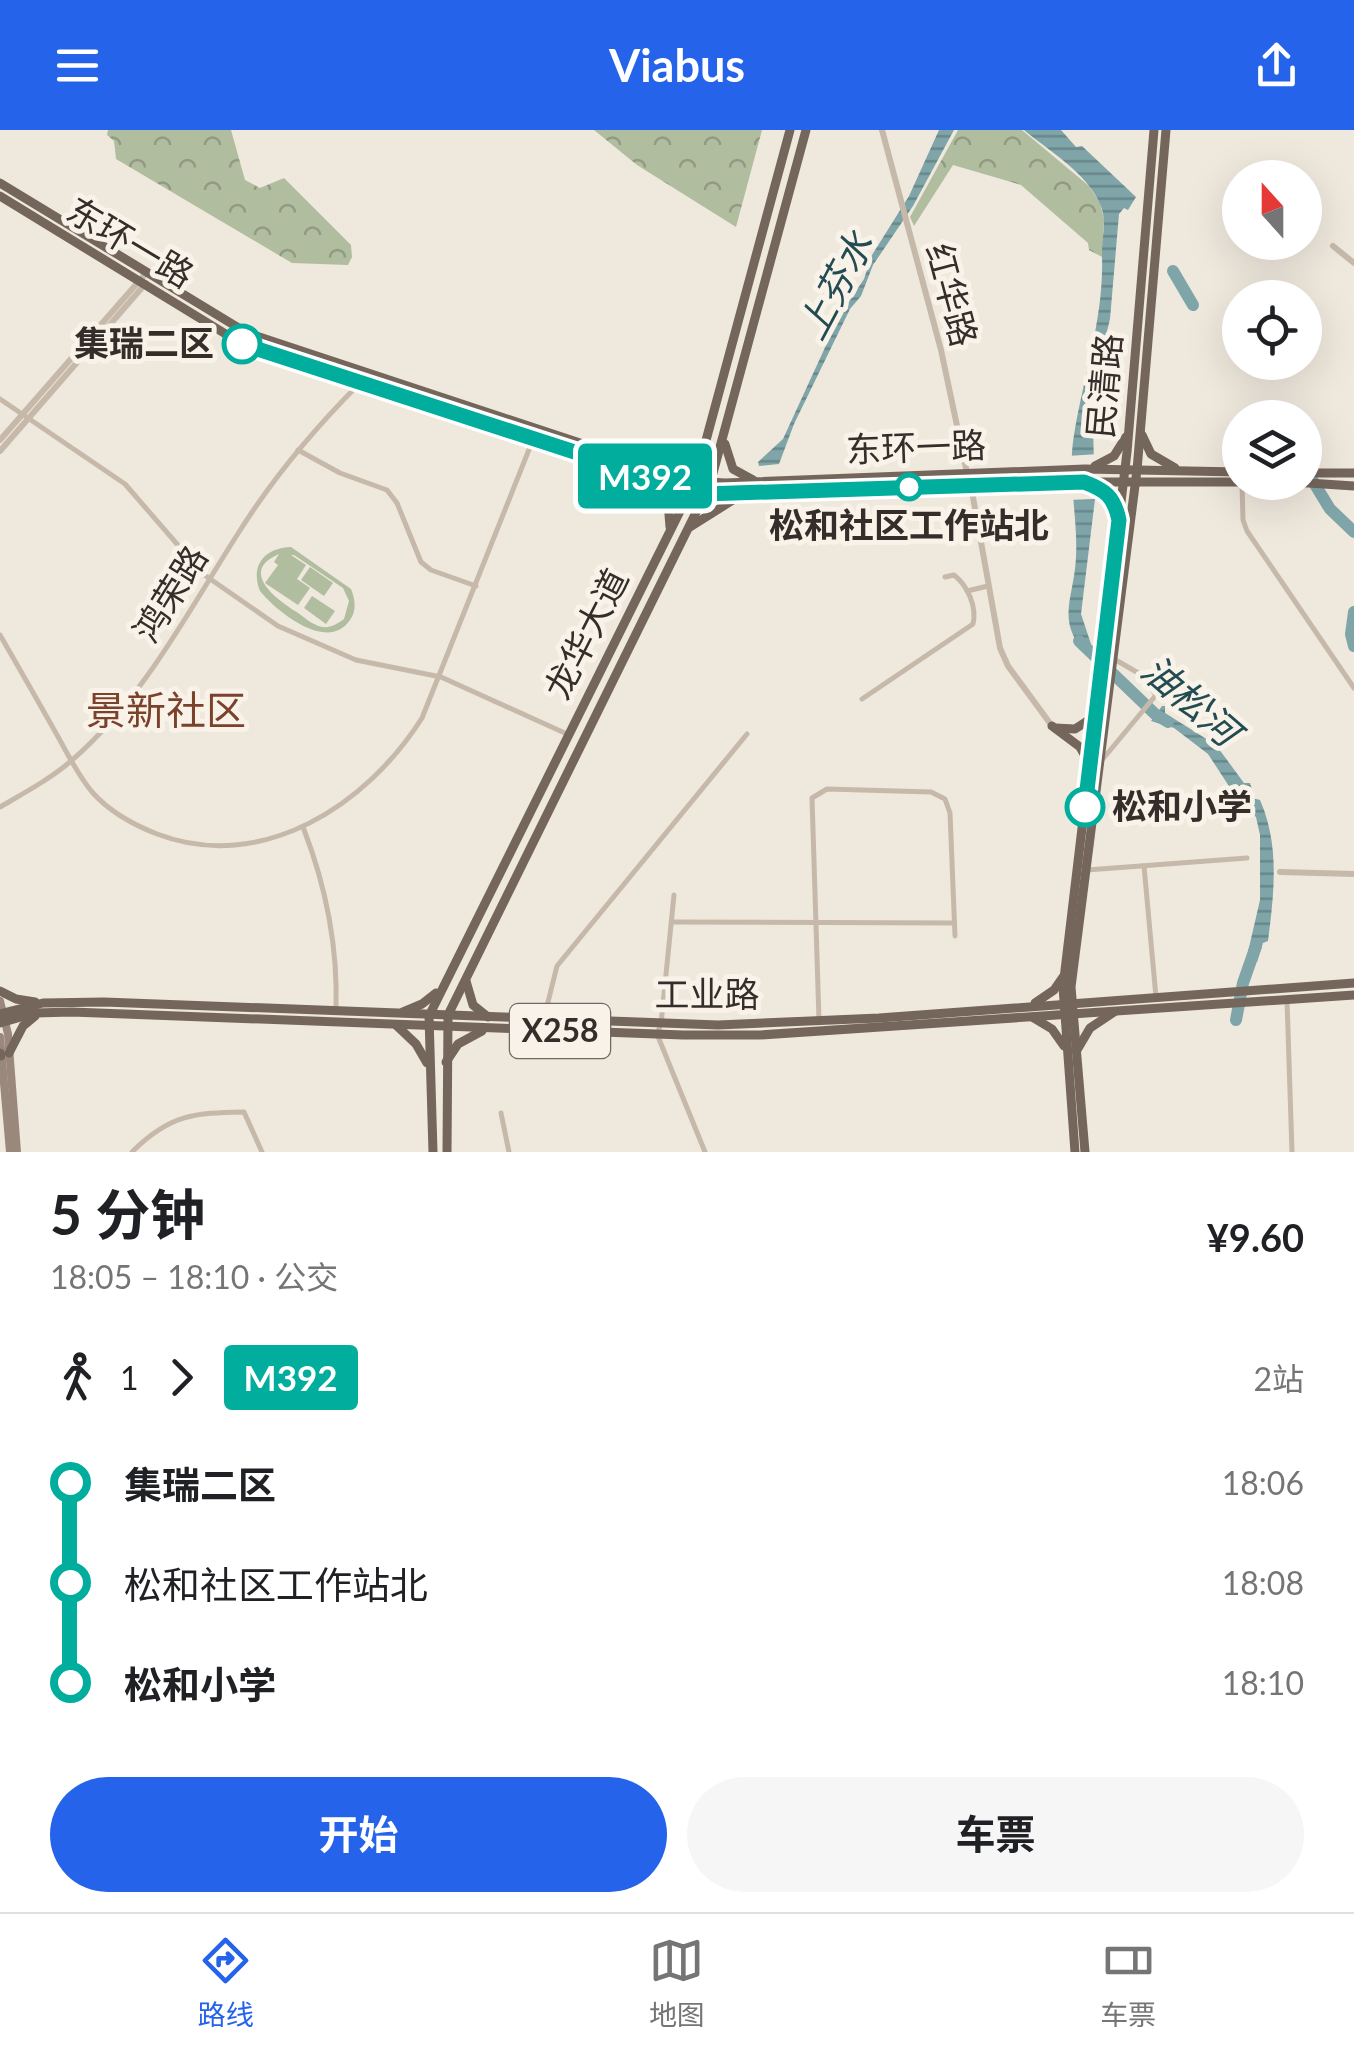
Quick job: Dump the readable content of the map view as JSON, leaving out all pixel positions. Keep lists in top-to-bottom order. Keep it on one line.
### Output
{"streets":{"main road":["东环一路","民清路","龙华大道","工业路","X258"],"street":["红华路","鸿荣路"]},"crossings":[["东环一路","红华路"],["东环一路","民清路"],["东环一路","鸿荣路"],["东环一路","龙华大道"],["民清路","工业路"],["龙华大道","工业路"]],"districts":["景新社区"],"water":["上芬水","油松河"],"places":["集瑞二区","松和社区工作站北","松和小学"],"lines":["bus line M392"],"north":"top","page":{"header":"Viabus","on_map":"M392","heading":["5 分钟","18:05 – 18:10 · 公交","¥9.60"],"legs":["1","M392","2站"],"list":[{"name":"集瑞二区","value":"18:06"},{"name":"松和社区工作站北","value":"18:08"},{"name":"松和小学","value":"18:10"}],"buttons":["开始","车票"],"tabs":["路线","地图","车票"]}}
